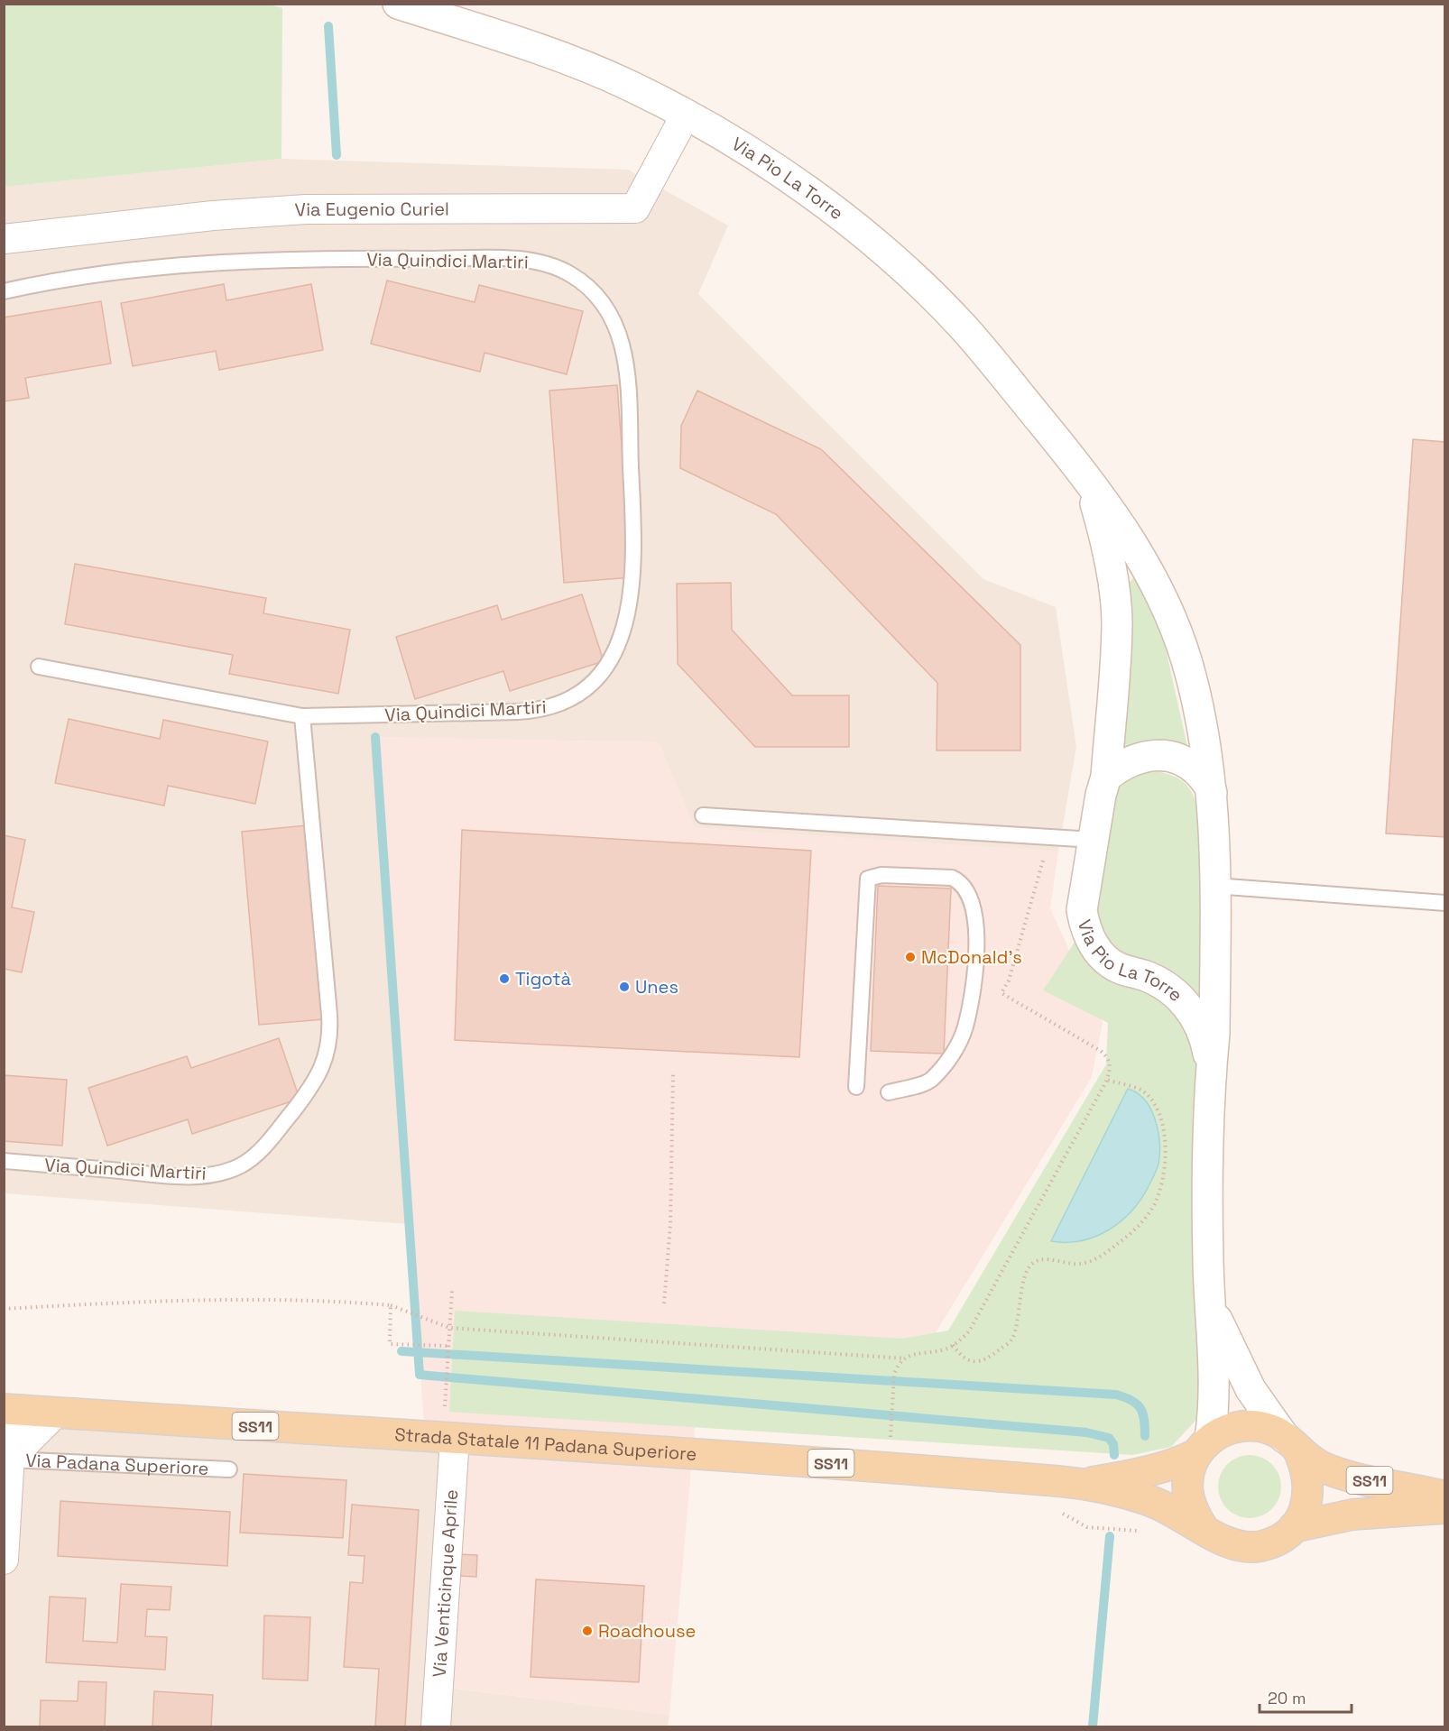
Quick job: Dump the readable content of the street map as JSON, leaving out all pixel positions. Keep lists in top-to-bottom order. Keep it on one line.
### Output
{"streets":{"main road":["SS11","Strada Statale 11 Padana Superiore"],"street":["Via Pio La Torre","Via Eugenio Curiel","Via Venticinque Aprile"],"lane":["Via Quindici Martiri","Via Padana Superiore"]},"crossings":[["Via Pio La Torre","Via Eugenio Curiel"],["Via Pio La Torre","Strada Statale 11 Padana Superiore"],["Strada Statale 11 Padana Superiore","Via Venticinque Aprile"]],"places":["McDonald's","Tigotà","Unes","Roadhouse"],"scale_bar":"20 m"}
